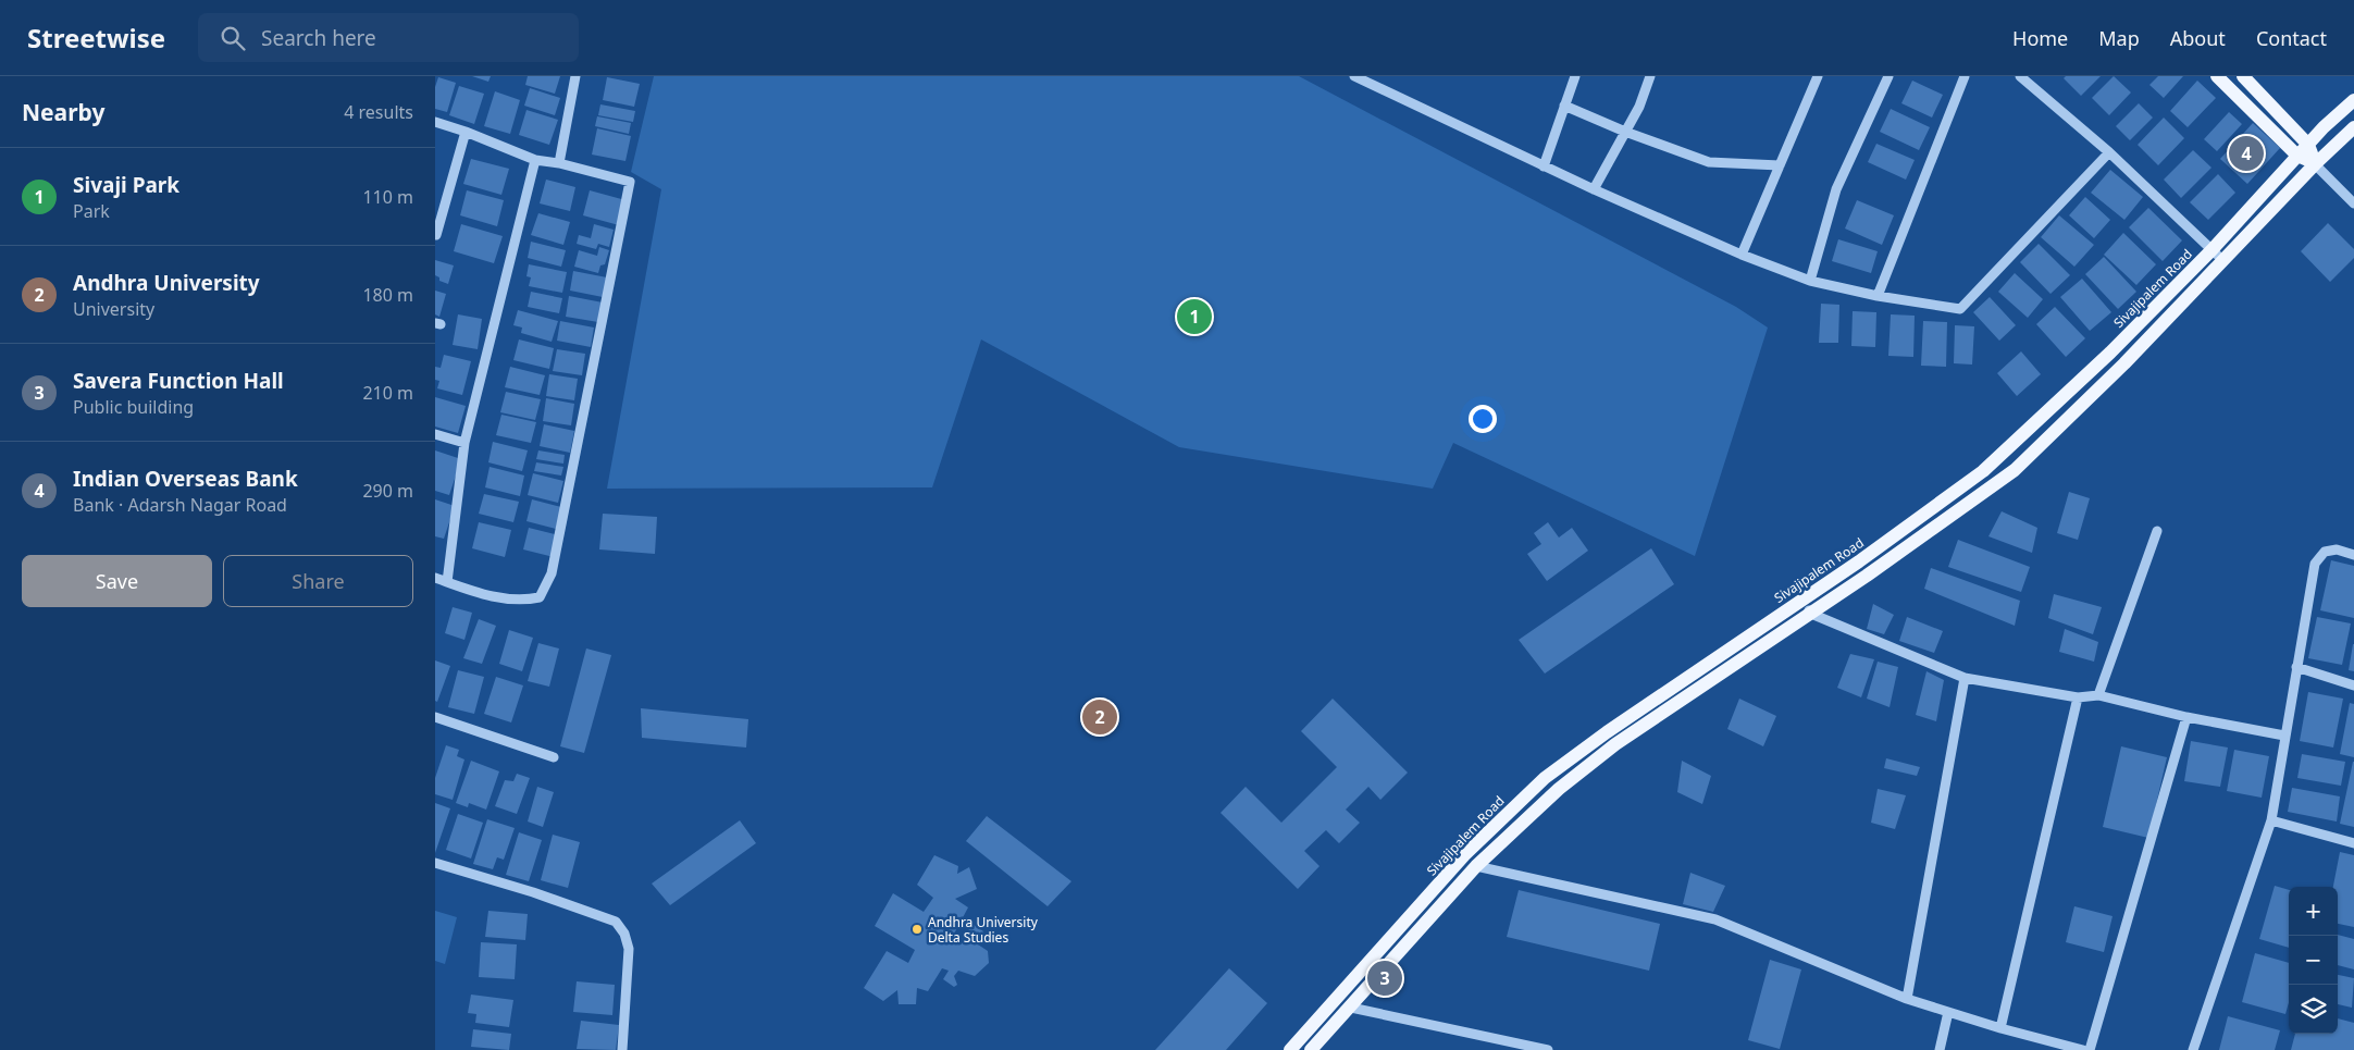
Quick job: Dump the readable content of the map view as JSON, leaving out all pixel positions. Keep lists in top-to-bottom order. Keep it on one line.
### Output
{"streets":{"main road":["Sivajipalem Road"]},"places":["Andhra University Delta Studies"],"page":{"header":"Streetwise","search":"Search here","nav":["Home","Map","About","Contact"],"heading":["Nearby","4 results"],"pins":["4","1","2","3"],"list":[{"mark":"1","name":"Sivaji Park","note":"Park","value":"110 m"},{"mark":"2","name":"Andhra University","note":"University","value":"180 m"},{"mark":"3","name":"Savera Function Hall","note":"Public building","value":"210 m"},{"mark":"4","name":"Indian Overseas Bank","note":"Bank · Adarsh Nagar Road","value":"290 m"}],"buttons":["Save","Share"],"map_buttons":["+","−"]}}
